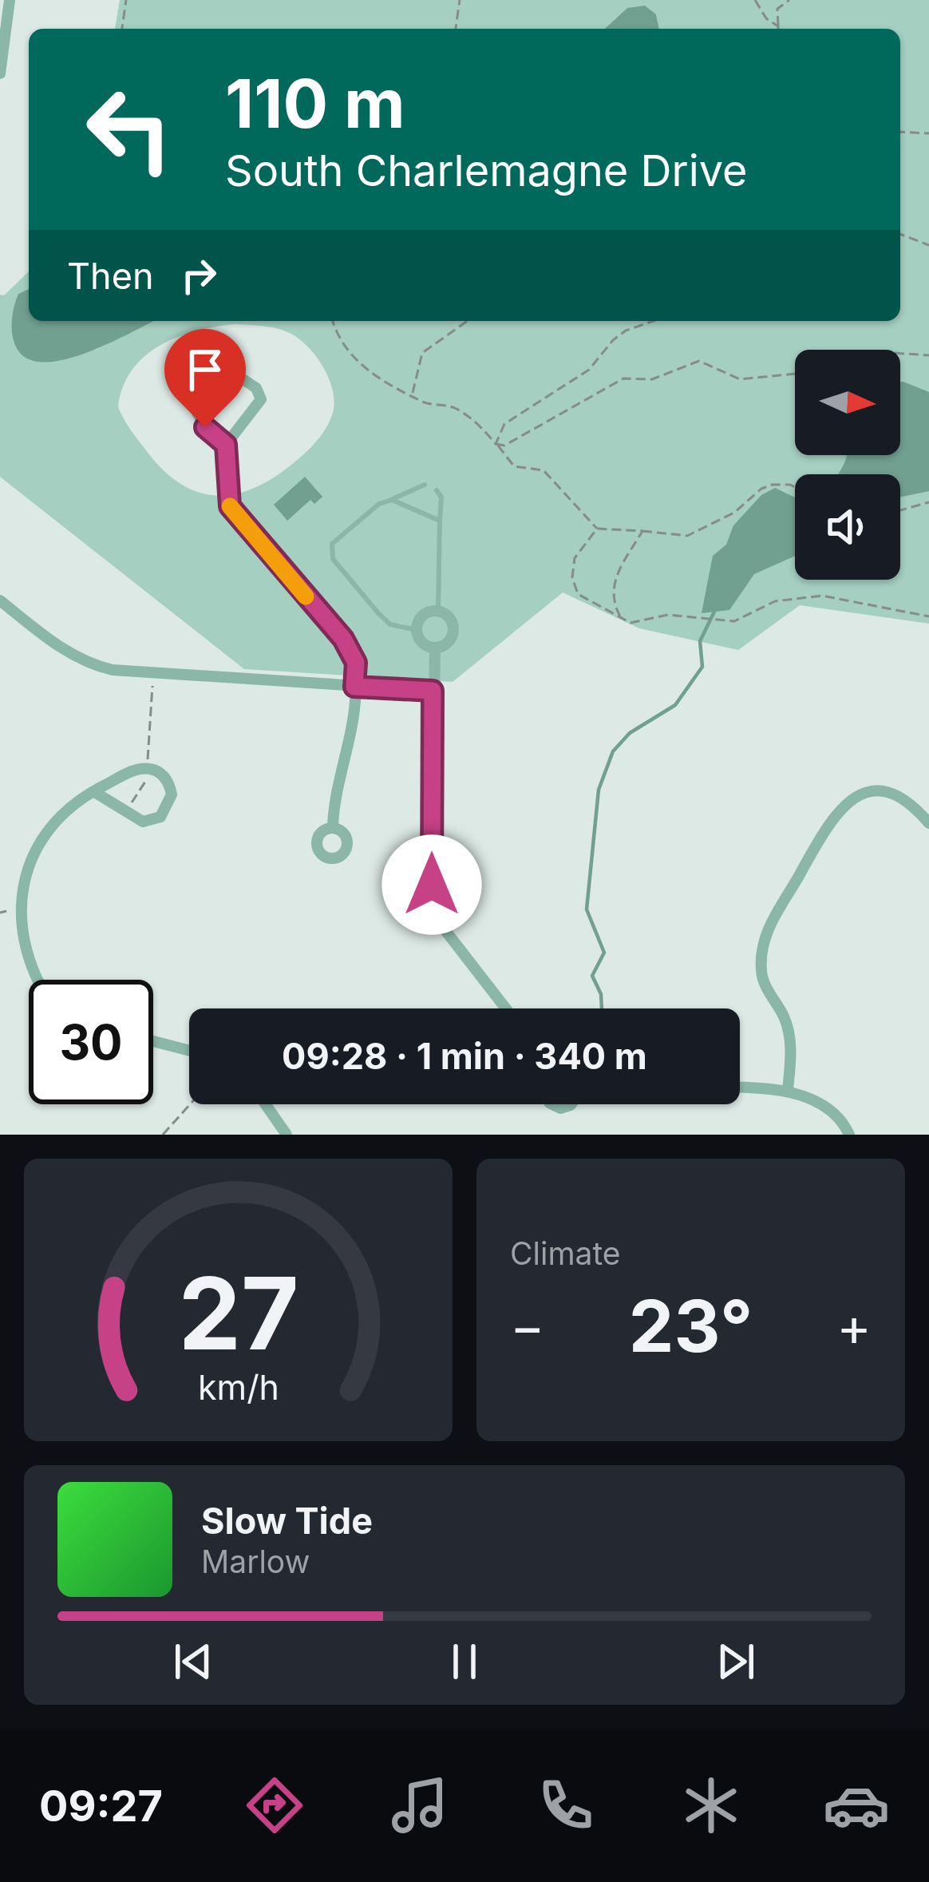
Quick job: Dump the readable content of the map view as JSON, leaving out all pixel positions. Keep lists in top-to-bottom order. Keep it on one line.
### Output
{"north":"right","page":{"turn":["110 m","South Charlemagne Drive"],"then":"Then","limit":"30","trip":"09:28 · 1 min · 340 m","tile":"Climate","heat":["−","23°","+"],"song":["Slow Tide","Marlow"],"tabs":"09:27","gauge":["27","km/h"]}}
